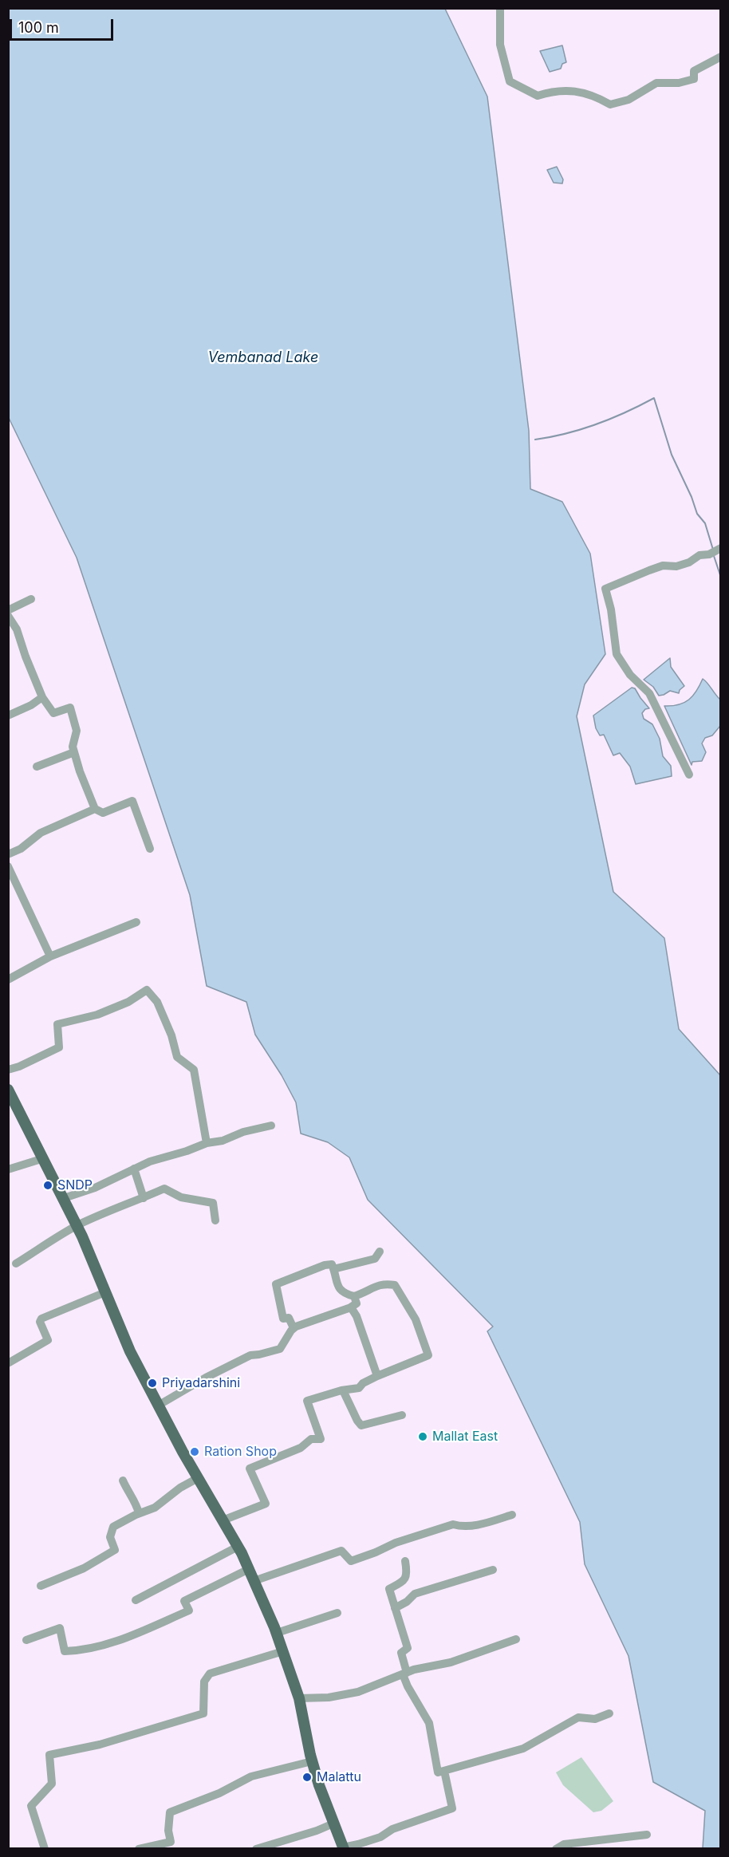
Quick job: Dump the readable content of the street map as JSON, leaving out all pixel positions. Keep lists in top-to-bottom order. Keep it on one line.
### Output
{"water":["Vembanad Lake"],"places":["SNDP","Priyadarshini","Mallat East","Ration Shop","Malattu"],"scale_bar":"100 m"}
